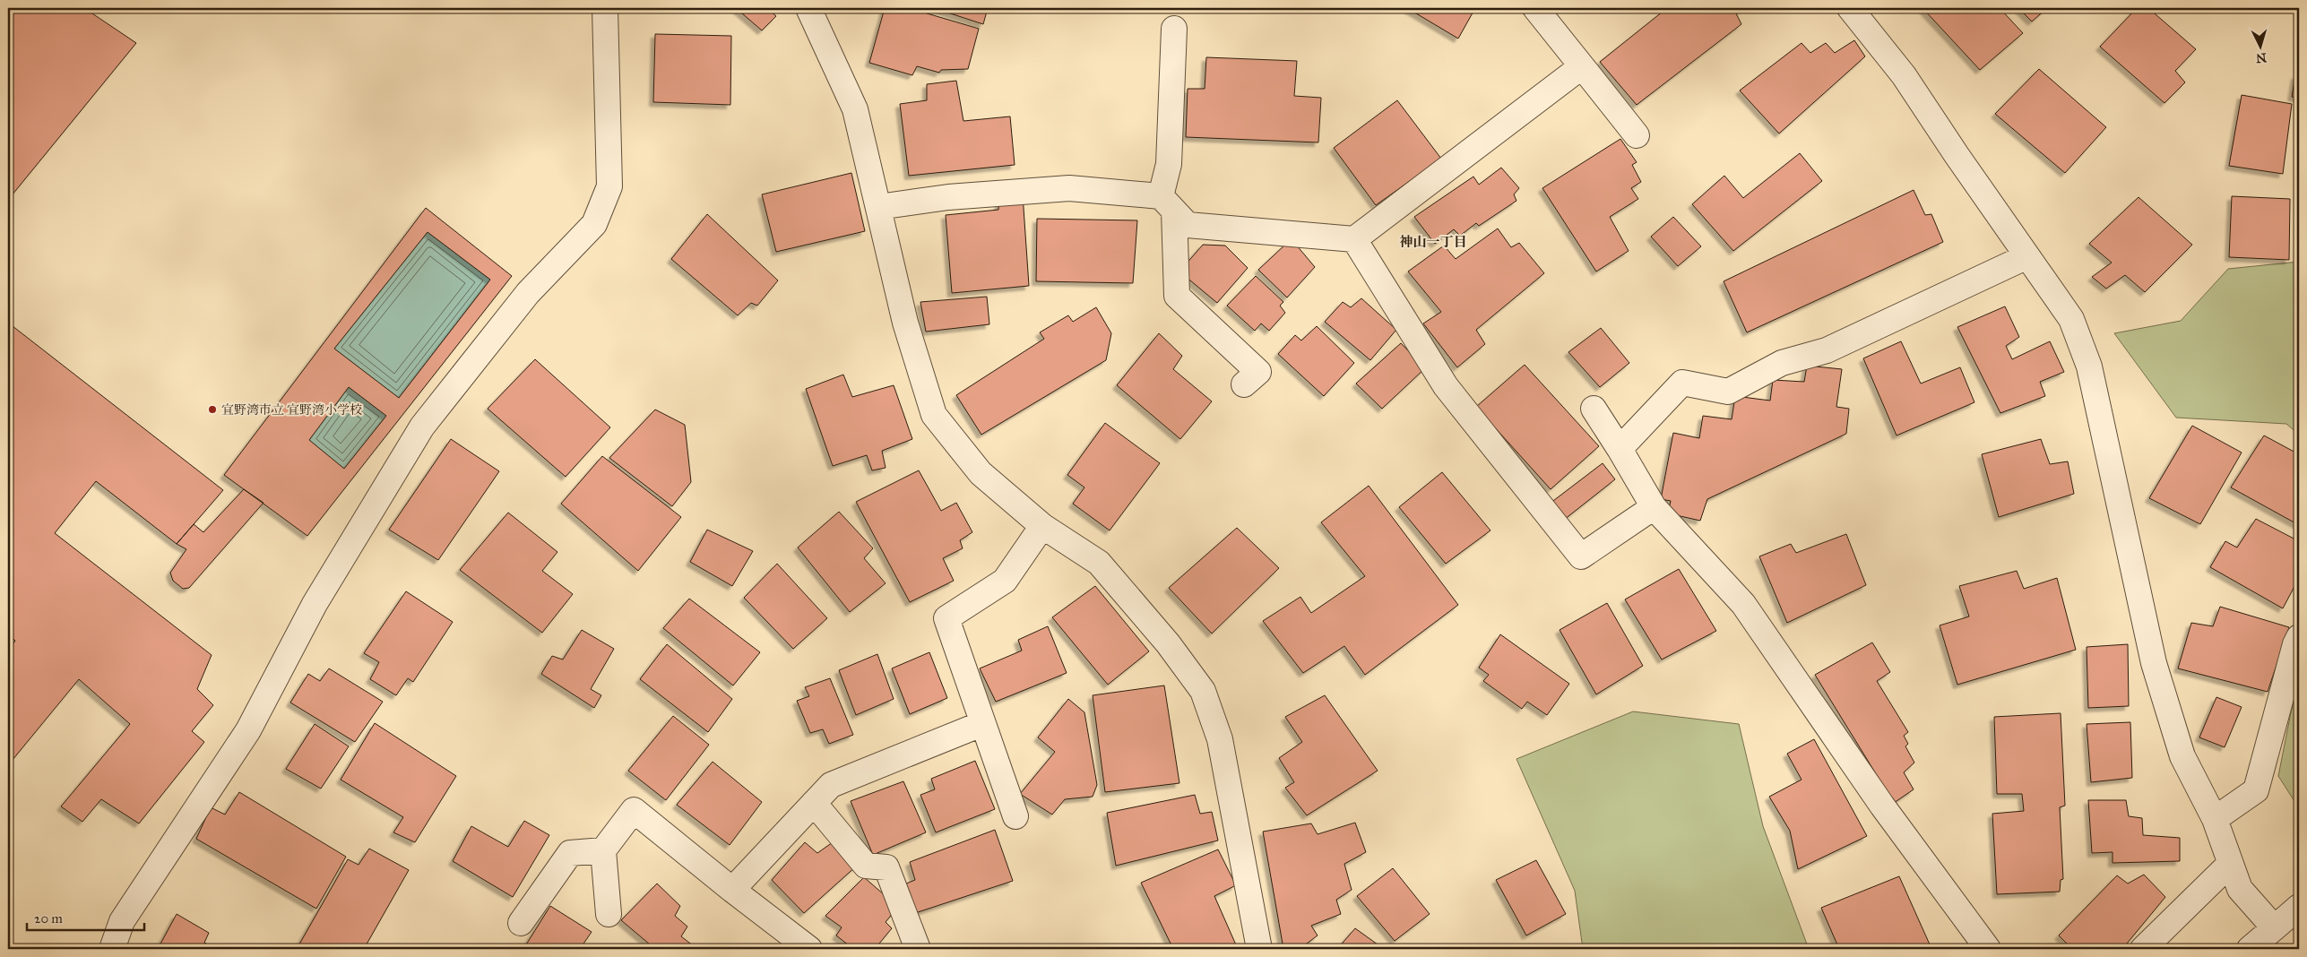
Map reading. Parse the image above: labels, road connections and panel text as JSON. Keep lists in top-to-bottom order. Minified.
{"districts":["神山一丁目"],"places":["宜野湾市立 宜野湾小学校"],"scale_bar":"20 m","north":"bottom"}
